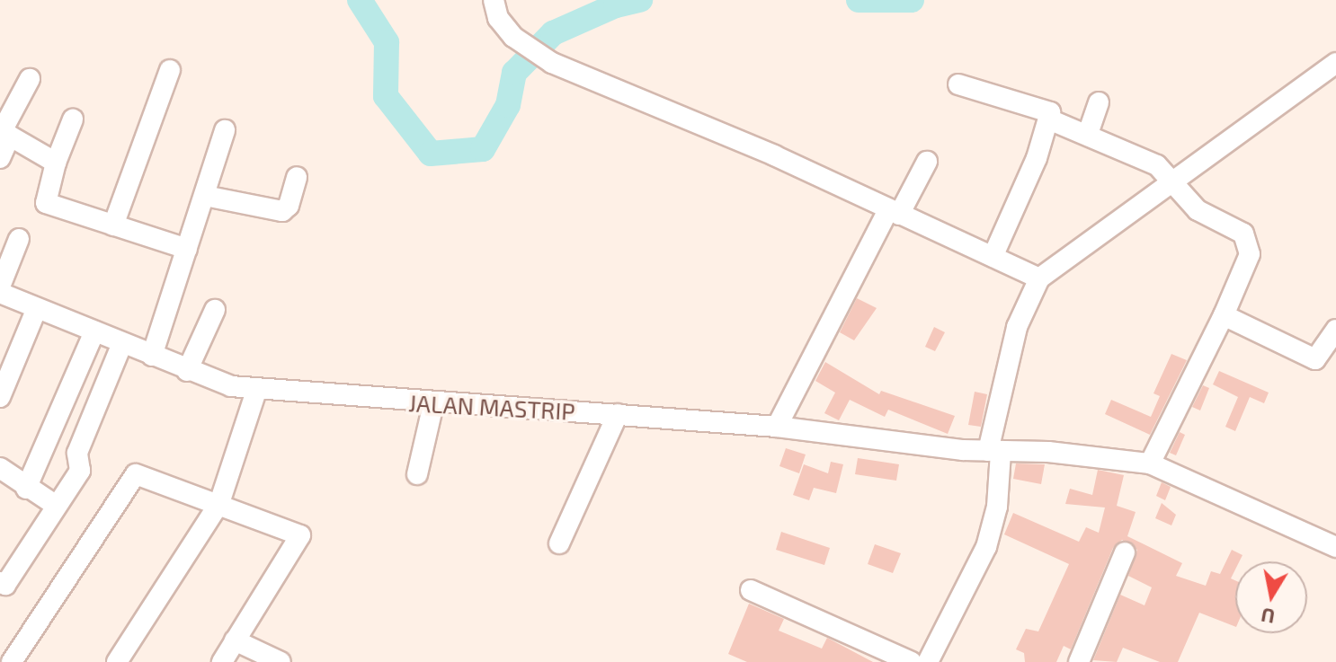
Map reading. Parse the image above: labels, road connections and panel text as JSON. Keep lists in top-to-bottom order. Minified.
{"streets":{"street":["JALAN MASTRIP"]},"north":"bottom"}
